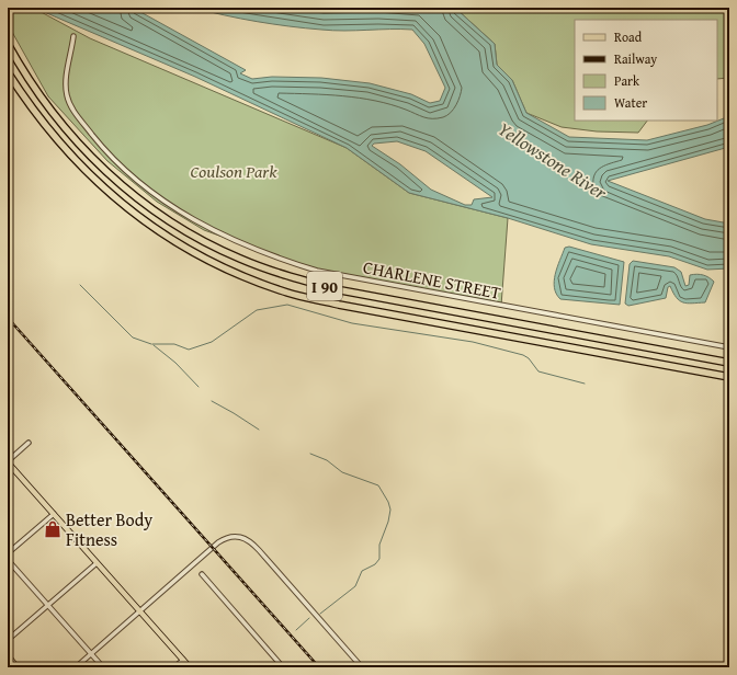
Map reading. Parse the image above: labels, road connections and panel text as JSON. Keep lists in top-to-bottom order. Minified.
{"streets":{"highway":["I 90"],"street":["CHARLENE STREET"]},"water":["Yellowstone River"],"parks":["Coulson Park"],"places":{"shop":["Better Body Fitness"]},"legend":["Road","Railway","Park","Water"]}
